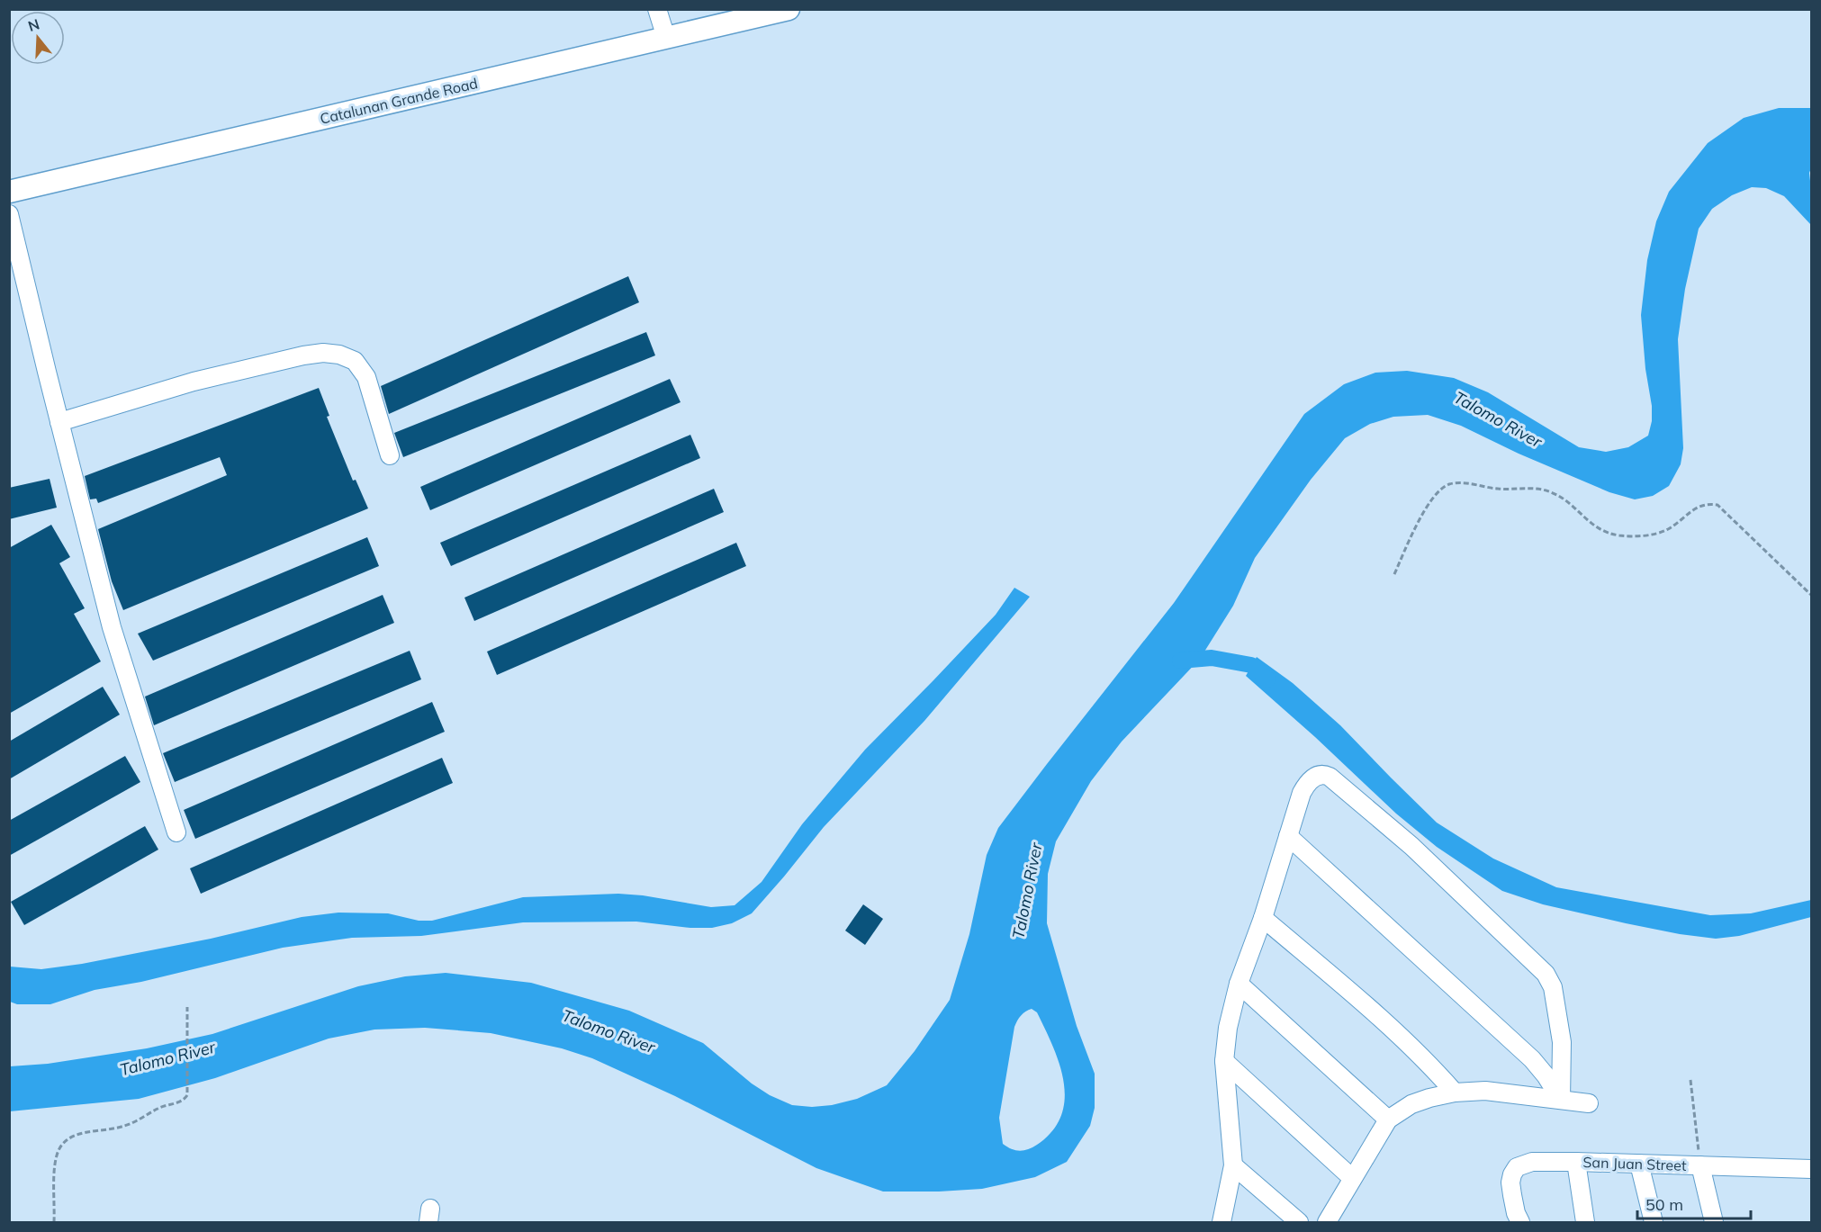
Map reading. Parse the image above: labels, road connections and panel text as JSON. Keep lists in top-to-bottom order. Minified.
{"streets":{"main road":["Catalunan Grande Road"],"street":["San Juan Street"]},"water":["Talomo River"],"scale_bar":"50 m","north":"top"}
